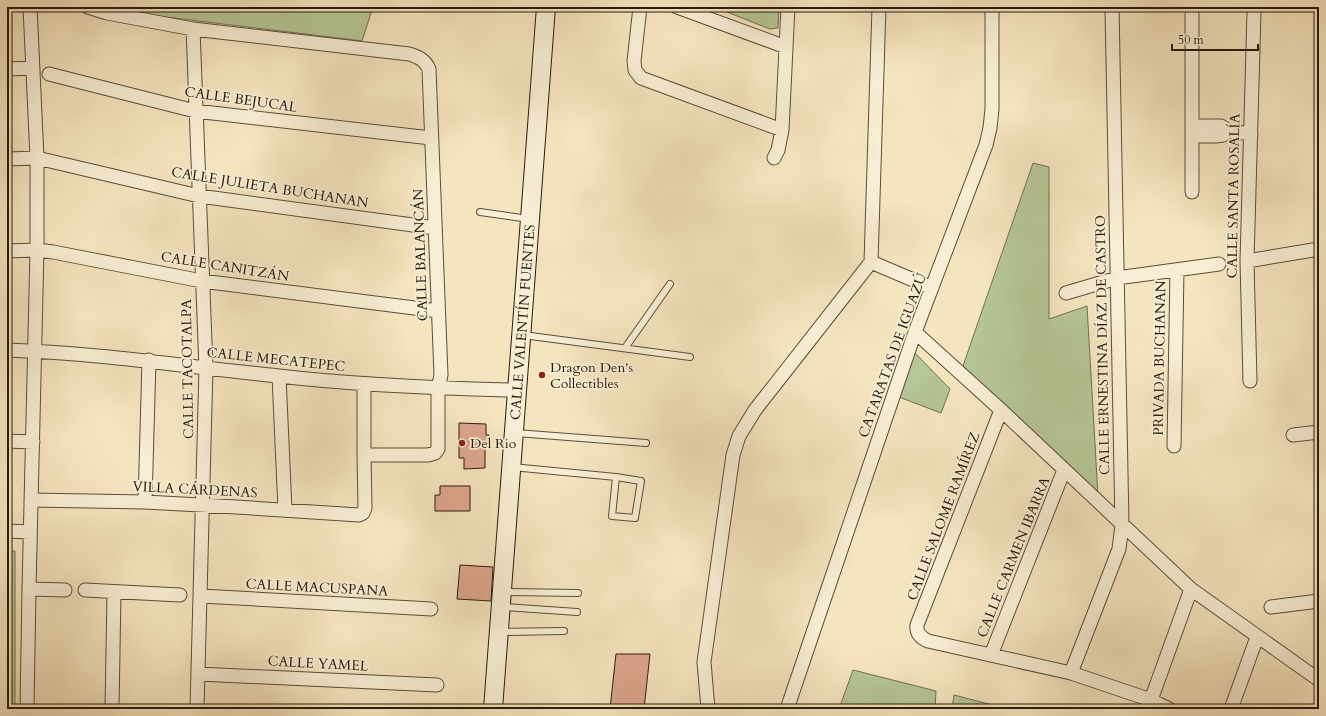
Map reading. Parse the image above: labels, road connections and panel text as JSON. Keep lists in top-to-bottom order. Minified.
{"streets":{"street":["CALLE BEJUCAL","CALLE JULIETA BUCHANAN","CALLE SANTA ROSALÍA","CALLE BALANCÁN","CALLE CANITZÁN","CALLE VALENTÍN FUENTES","CALLE ERNESTINA DÍAZ DE CASTRO","CATARATAS DE IGUAZÚ","PRIVADA BUCHANAN","CALLE MECATEPEC","CALLE TACOTALPA","VILLA CÁRDENAS","CALLE SALOME RAMÍREZ","CALLE CARMEN IBARRA","CALLE MACUSPANA","CALLE YAMEL"]},"crossings":[["CALLE BEJUCAL","CALLE BALANCÁN"],["CALLE BEJUCAL","CALLE TACOTALPA"],["CALLE JULIETA BUCHANAN","CALLE BALANCÁN"],["CALLE JULIETA BUCHANAN","CALLE TACOTALPA"],["CALLE BALANCÁN","CALLE CANITZÁN"],["CALLE BALANCÁN","CALLE MECATEPEC"],["CALLE BALANCÁN","CALLE TACOTALPA"],["CALLE BALANCÁN","VILLA CÁRDENAS"],["CALLE CANITZÁN","CALLE TACOTALPA"],["CALLE VALENTÍN FUENTES","CALLE MECATEPEC"],["CALLE MECATEPEC","CALLE TACOTALPA"],["CALLE TACOTALPA","VILLA CÁRDENAS"],["CALLE TACOTALPA","CALLE MACUSPANA"],["CALLE TACOTALPA","CALLE YAMEL"],["CALLE SALOME RAMÍREZ","CALLE CARMEN IBARRA"]],"places":["Dragon Den's Collectibles","Del Rio"],"scale_bar":"50 m"}
